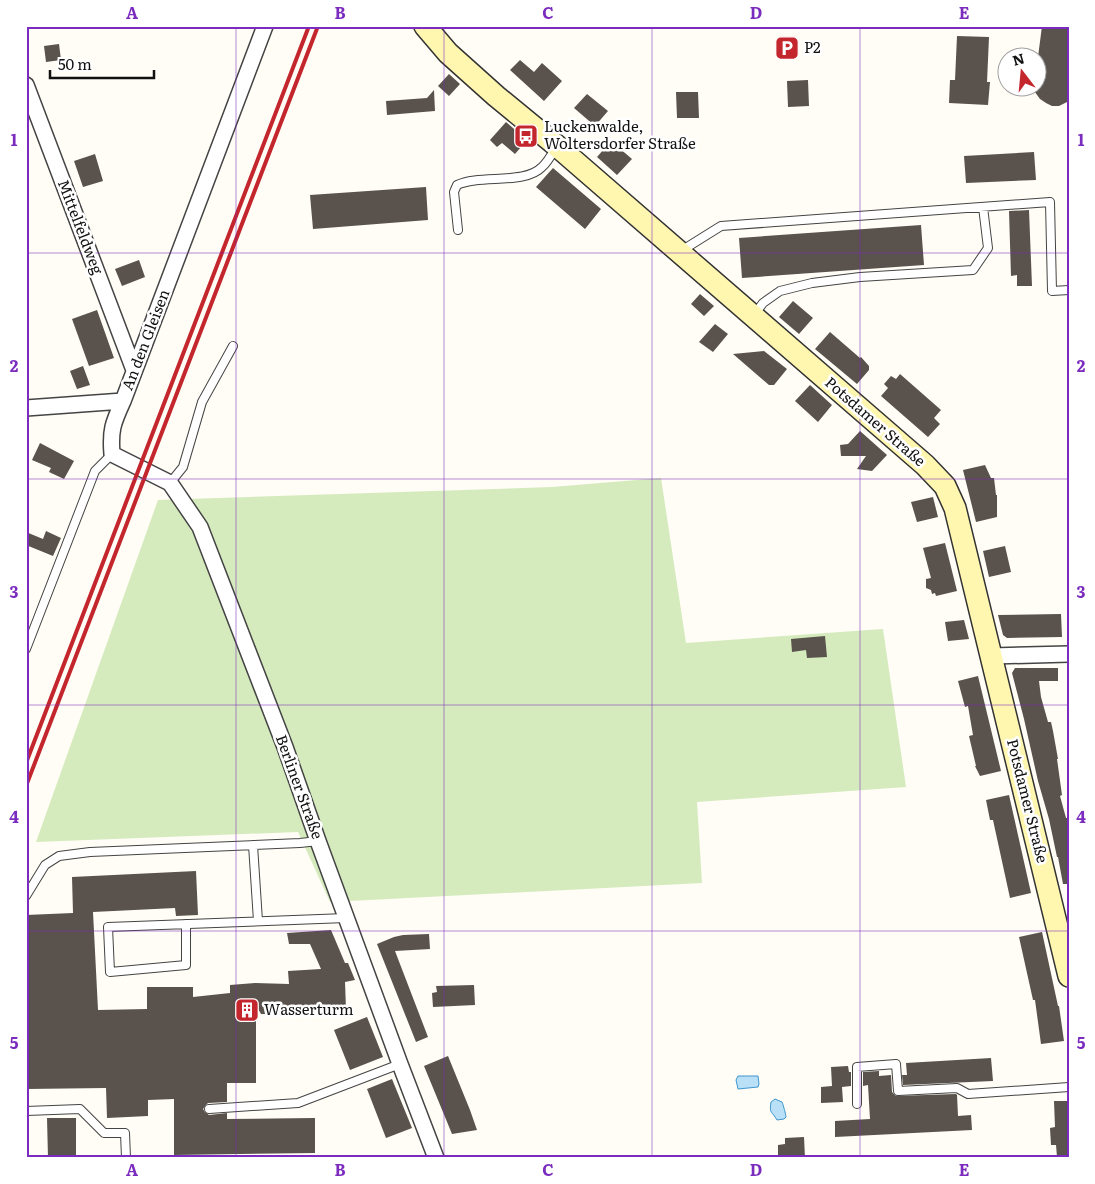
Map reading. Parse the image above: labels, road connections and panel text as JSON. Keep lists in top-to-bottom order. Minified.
{"streets":{"street":["Mittelfeldweg","An den Gleisen","Potsdamer Straße","Berliner Straße"]},"crossings":[["Mittelfeldweg","An den Gleisen"],["An den Gleisen","Berliner Straße"]],"places":{"parking":["P2"],"bus stop":["Luckenwalde, Woltersdorfer Straße"],"building":["Wasserturm"]},"scale_bar":"50 m","north":"top","grid":{"columns":["A","B","C","D","E"],"rows":["1","2","3","4","5"]}}
